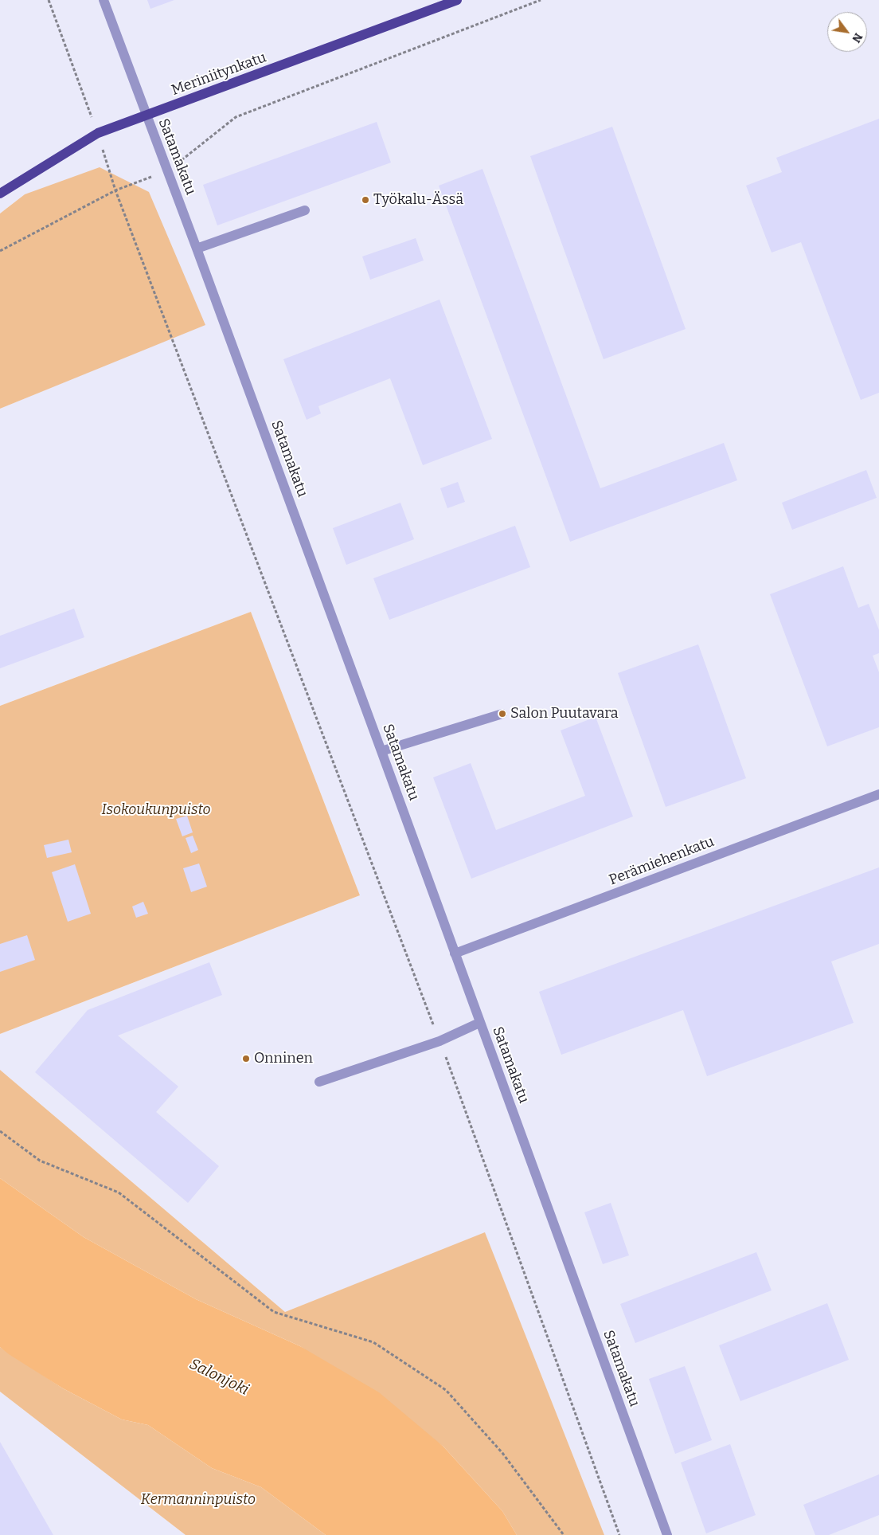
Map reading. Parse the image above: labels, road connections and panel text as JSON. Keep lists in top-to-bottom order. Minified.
{"streets":{"main road":["Meriniitynkatu"],"street":["Satamakatu","Perämiehenkatu"]},"crossings":[["Meriniitynkatu","Satamakatu"],["Satamakatu","Perämiehenkatu"]],"water":["Salonjoki"],"parks":["Isokoukunpuisto","Kermanninpuisto"],"places":["Työkalu-Ässä","Salon Puutavara","Onninen"],"north":"bottom right"}
